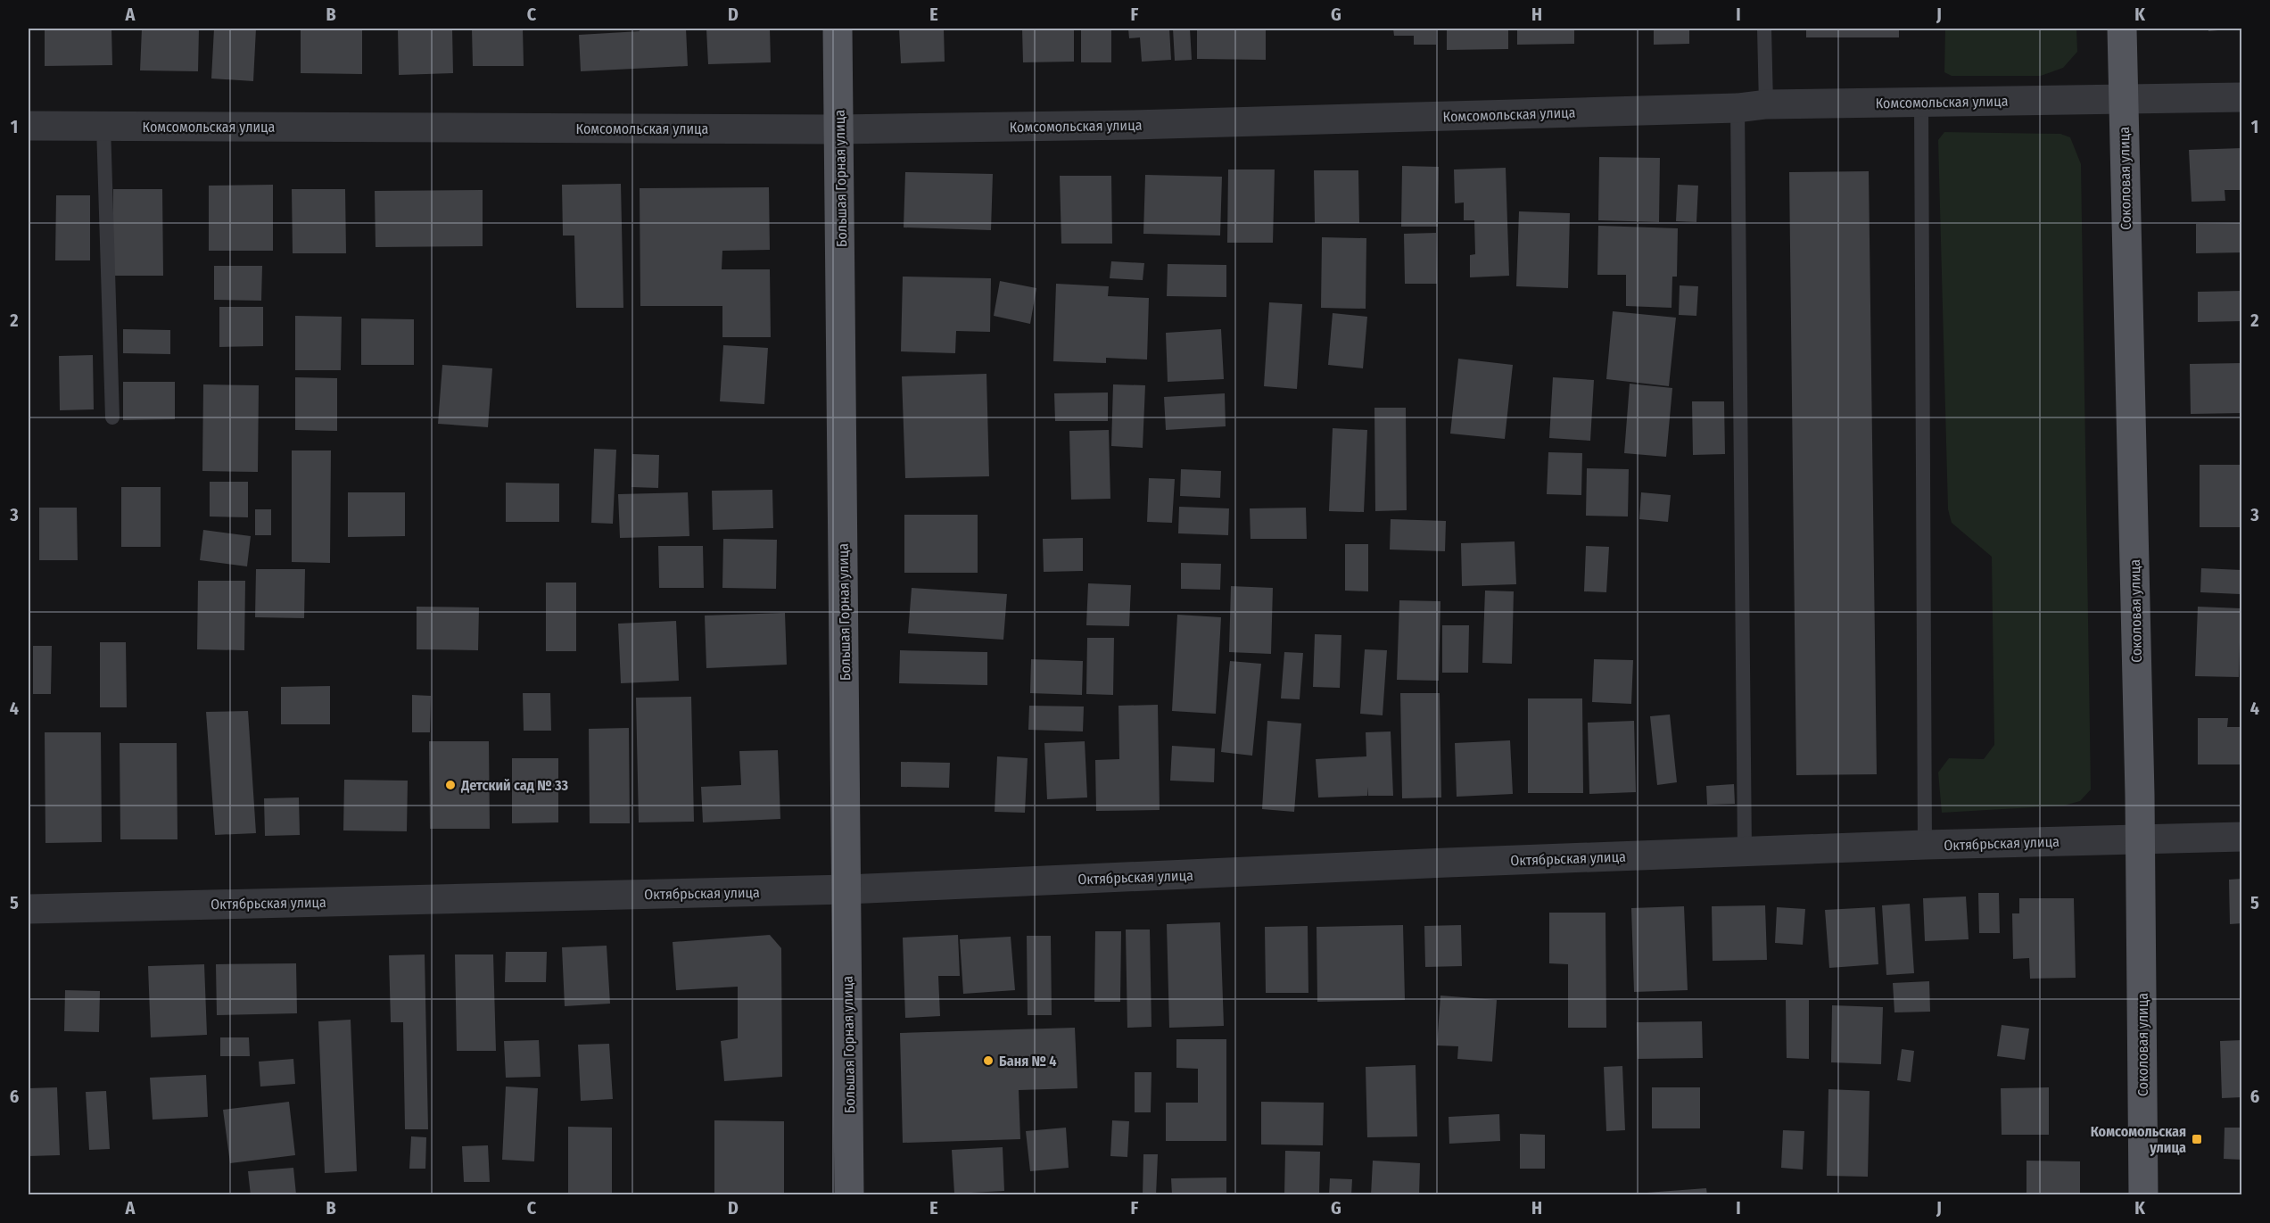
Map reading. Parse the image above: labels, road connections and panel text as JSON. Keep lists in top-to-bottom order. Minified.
{"streets":{"main road":["Большая Горная улица","Соколовая улица"],"street":["Комсомольская улица","Октябрьская улица"]},"crossings":[["Комсомольская улица","Большая Горная улица"],["Комсомольская улица","Соколовая улица"],["Большая Горная улица","Октябрьская улица"],["Соколовая улица","Октябрьская улица"]],"places":{"other":["Детский сад № 33","Баня № 4"],"transit":["Комсомольская улица"]},"grid":{"columns":["A","B","C","D","E","F","G","H","I","J","K"],"rows":["1","2","3","4","5","6"]}}
